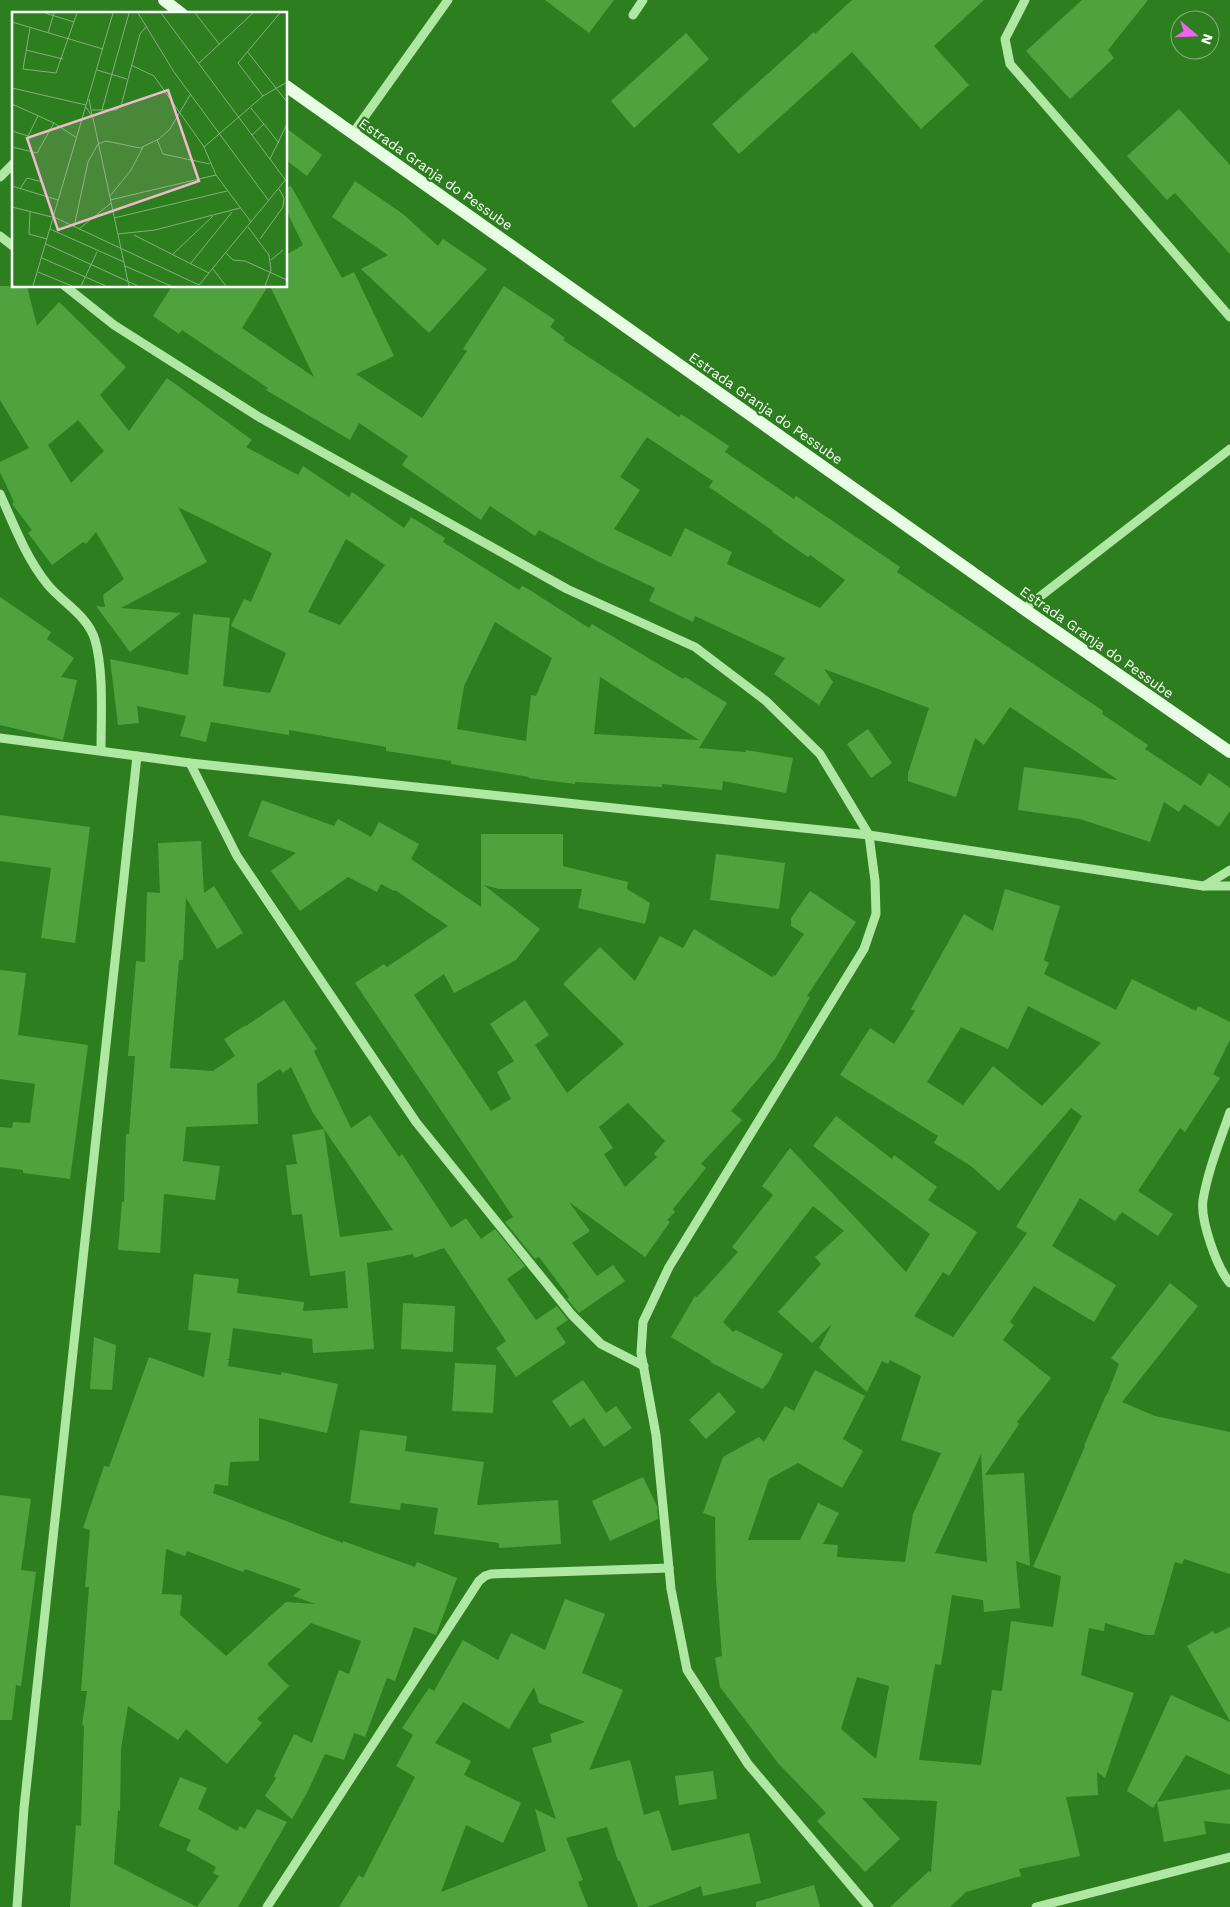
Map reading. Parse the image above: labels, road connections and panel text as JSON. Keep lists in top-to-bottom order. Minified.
{"streets":{"main road":["Estrada Granja do Pessube"]},"north":"right"}
